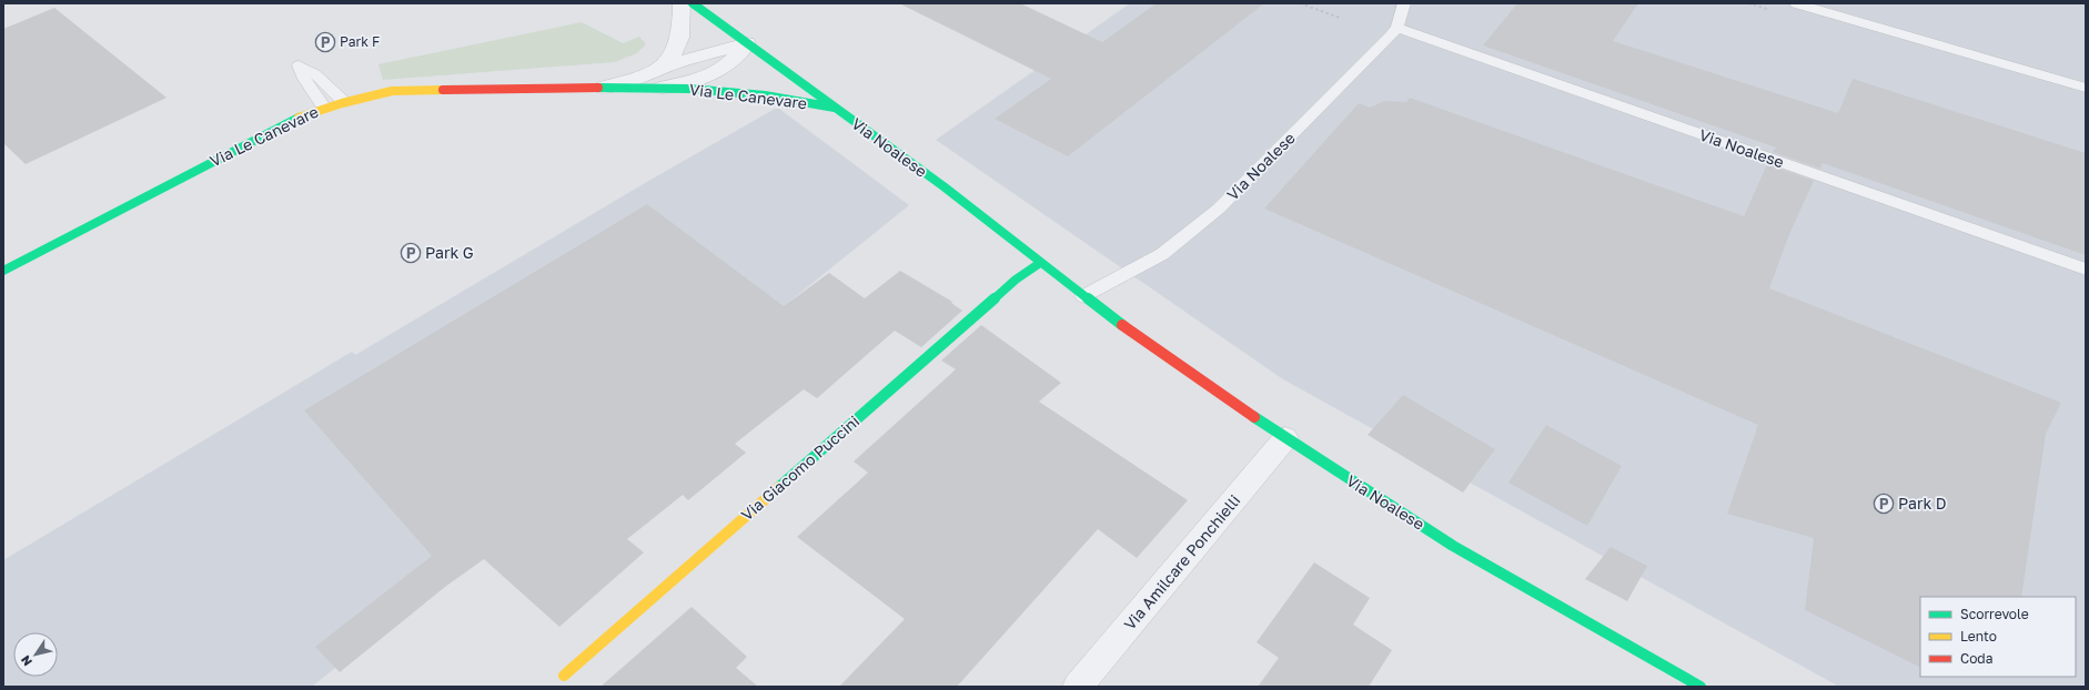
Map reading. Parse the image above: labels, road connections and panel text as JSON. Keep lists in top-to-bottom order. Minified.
{"streets":{"street":["Via Le Canevare","Via Noalese","Via Giacomo Puccini","Via Amilcare Ponchielli"]},"crossings":[["Via Le Canevare","Via Noalese"],["Via Noalese","Via Giacomo Puccini"],["Via Noalese","Via Amilcare Ponchielli"]],"places":{"parking":["Park F","Park G","Park D"]},"legend":["Scorrevole","Lento","Coda"],"north":"bottom left"}
